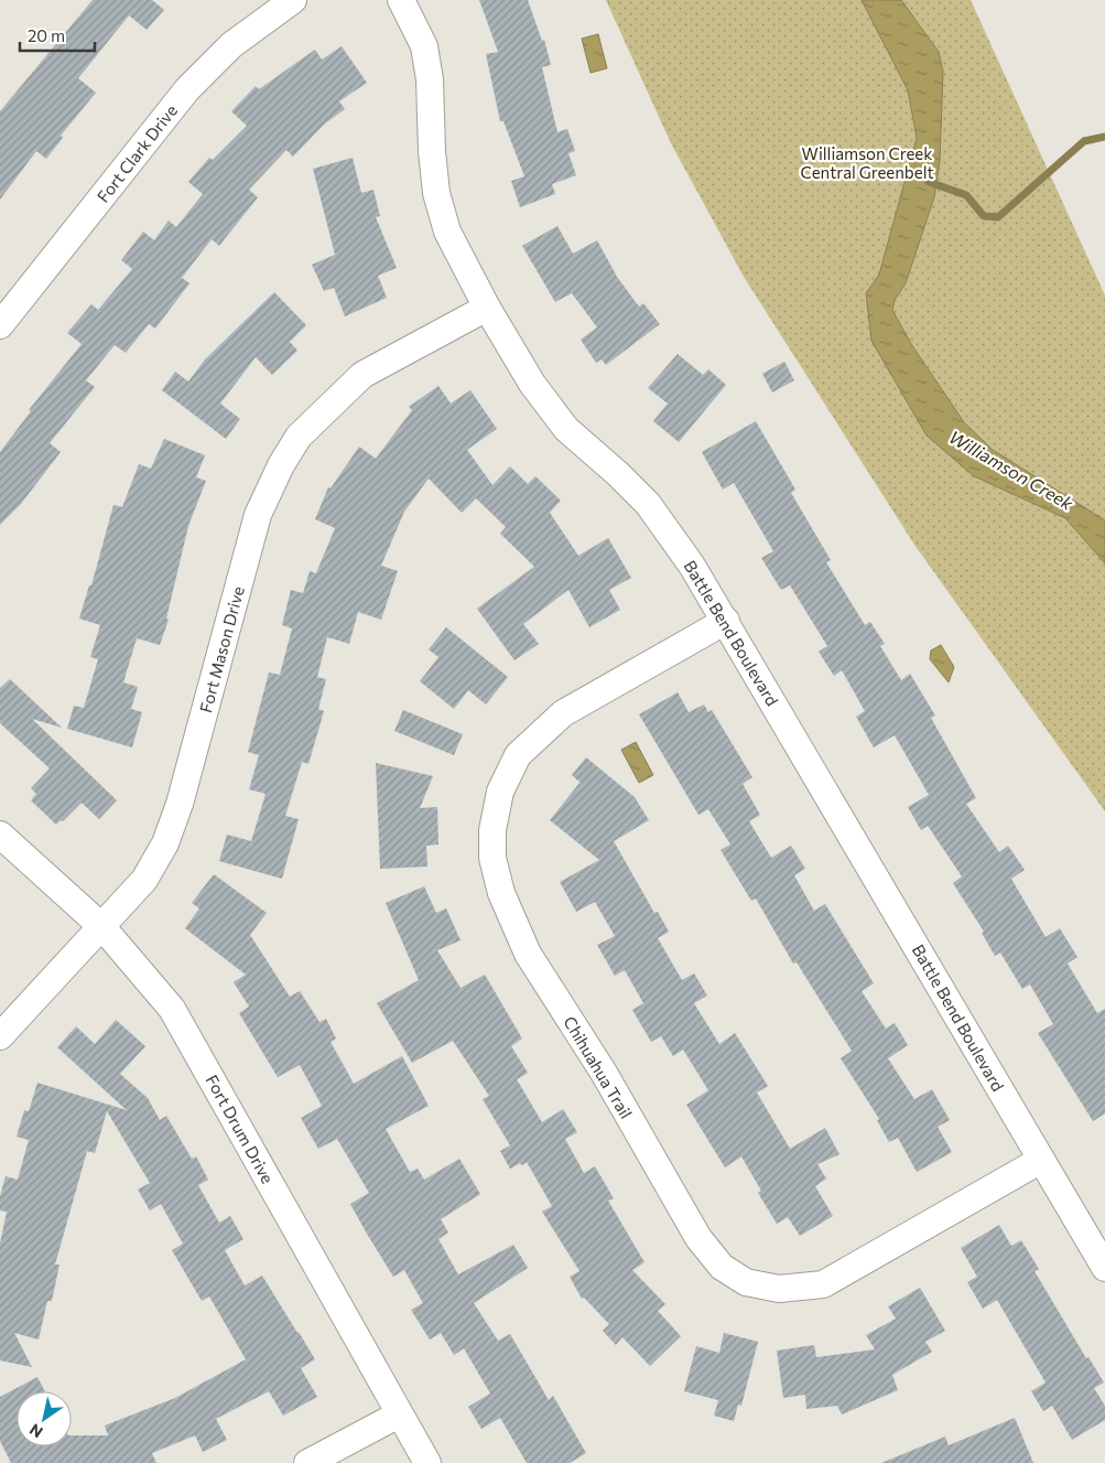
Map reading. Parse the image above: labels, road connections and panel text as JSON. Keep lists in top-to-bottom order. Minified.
{"streets":{"street":["Fort Clark Drive","Battle Bend Boulevard","Fort Mason Drive","Chihuahua Trail","Fort Drum Drive"]},"crossings":[["Battle Bend Boulevard","Fort Mason Drive"],["Battle Bend Boulevard","Chihuahua Trail"],["Fort Mason Drive","Fort Drum Drive"]],"water":["Williamson Creek"],"parks":["Williamson Creek Central Greenbelt"],"scale_bar":"20 m","north":"bottom left"}
